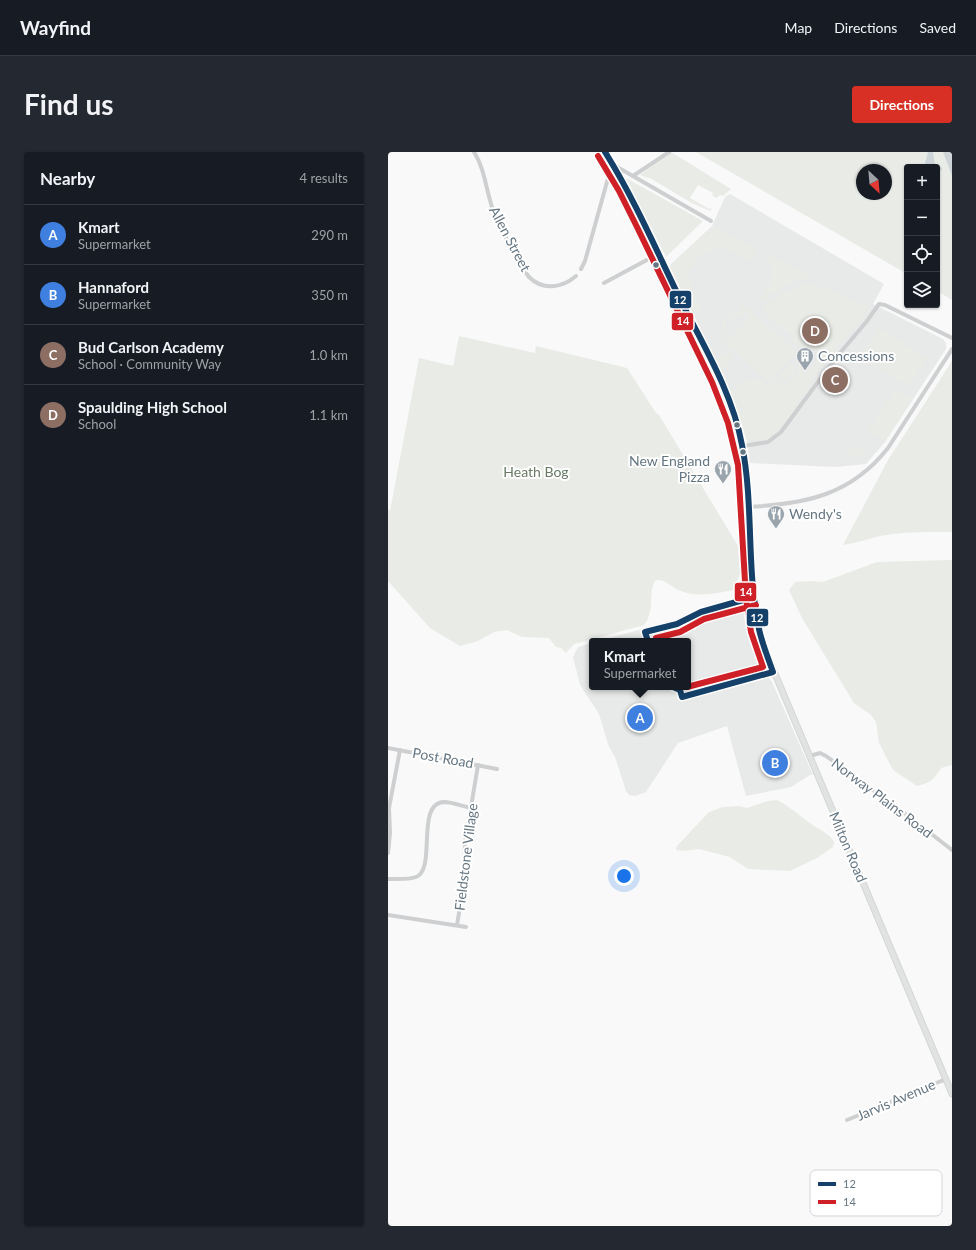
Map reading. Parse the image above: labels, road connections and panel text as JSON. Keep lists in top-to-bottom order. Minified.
{"streets":{"main road":["Milton Road"],"street":["Allen Street","Post Road","Norway Plains Road","Fieldstone Village","Jarvis Avenue"]},"crossings":[["Post Road","Fieldstone Village"],["Norway Plains Road","Milton Road"],["Milton Road","Jarvis Avenue"]],"parks":["Heath Bog"],"places":{"building":["Concessions"],"restaurant":["New England Pizza","Wendy's"]},"lines":["transit line 12","transit line 14"],"legend":["12","14"],"north":"bottom right","page":{"header":"Wayfind","nav":["Map","Directions","Saved"],"buttons":"Directions","title":"Find us","heading":["Nearby","4 results"],"map_buttons":["+","−"],"list":[{"mark":"A","name":"Kmart","note":"Supermarket","value":"290 m"},{"mark":"B","name":"Hannaford","note":"Supermarket","value":"350 m"},{"mark":"C","name":"Bud Carlson Academy","note":"School · Community Way","value":"1.0 km"},{"mark":"D","name":"Spaulding High School","note":"School","value":"1.1 km"}],"pins":["D","C","A","B"],"popup":["Kmart","Supermarket"]}}
